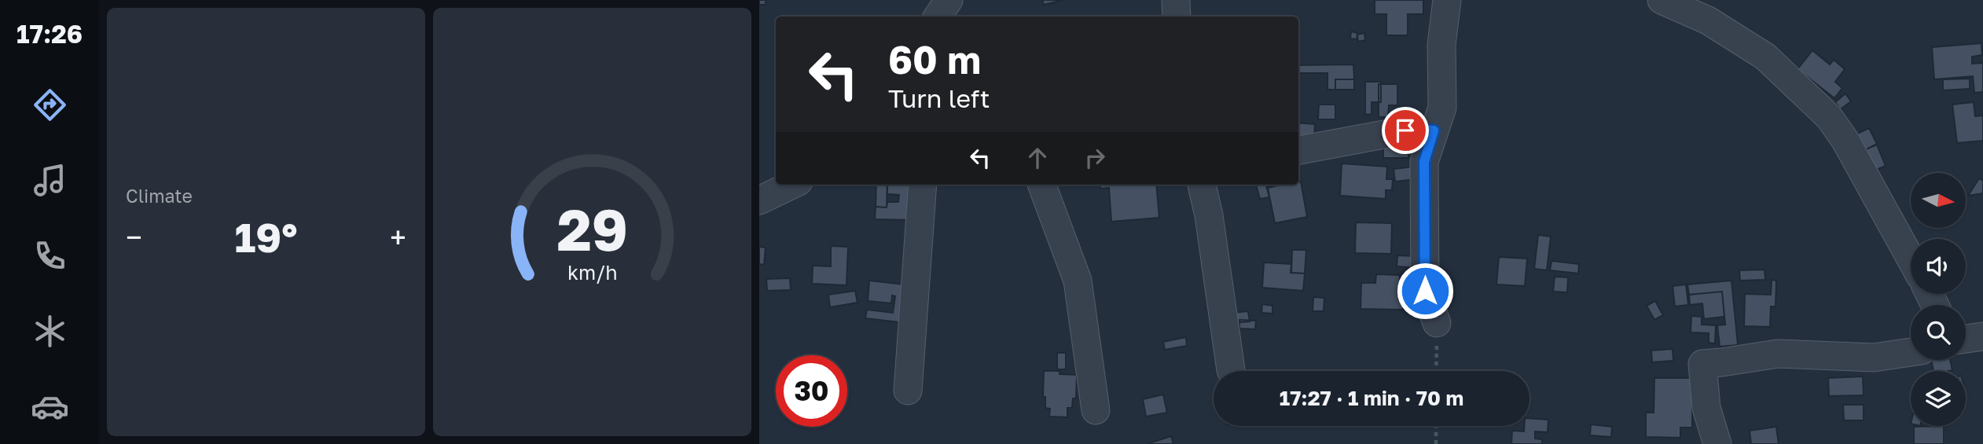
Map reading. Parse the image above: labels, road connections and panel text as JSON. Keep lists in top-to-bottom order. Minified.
{"north":"right","page":{"tabs":"17:26","tile":"Climate","turn":["60 m","Turn left"],"heat":["−","19°","+"],"limit":"30","trip":"17:27 · 1 min · 70 m","gauge":["29","km/h"]}}
